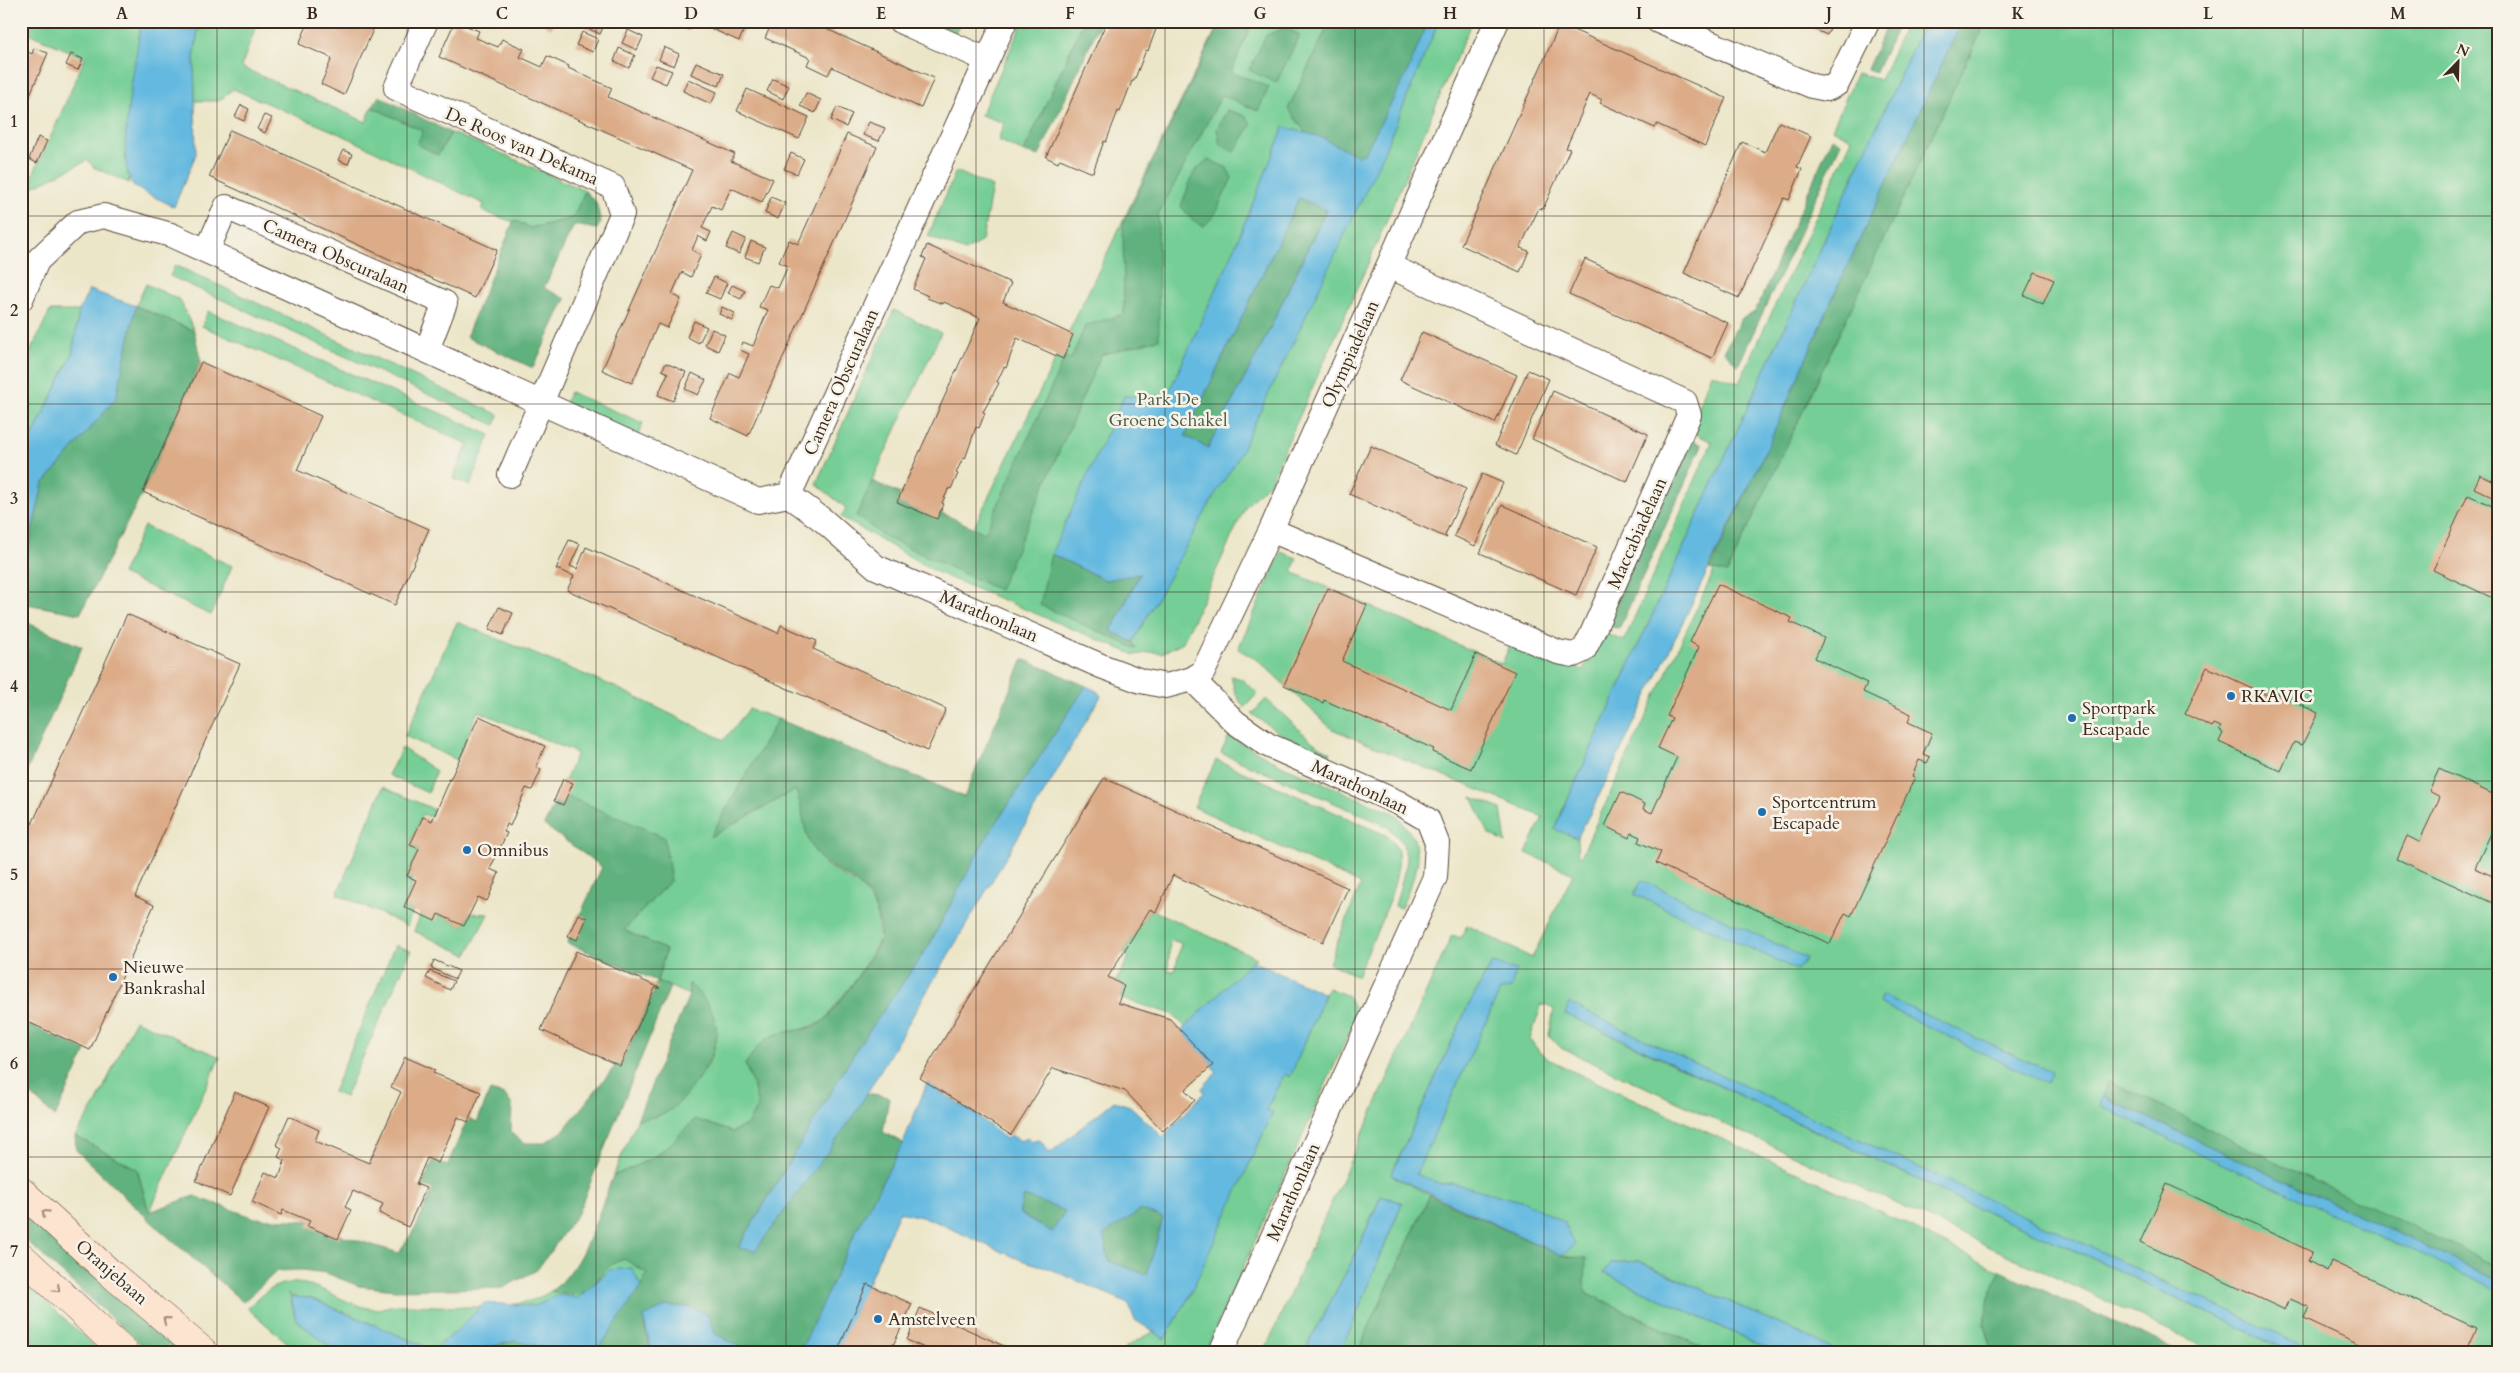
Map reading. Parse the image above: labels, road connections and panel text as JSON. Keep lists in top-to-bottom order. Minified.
{"streets":{"main road":["Oranjebaan"],"street":["De Roos van Dekama","Camera Obscuralaan","Olympiadelaan","Maccabiadelaan","Marathonlaan"]},"crossings":[["Camera Obscuralaan","Marathonlaan"],["Olympiadelaan","Maccabiadelaan"],["Olympiadelaan","Marathonlaan"]],"parks":["Park De Groene Schakel"],"places":["RKAVIC","Sportpark Escapade","Sportcentrum Escapade","Omnibus","Nieuwe Bankrashal","Amstelveen"],"north":"top right","grid":{"columns":["A","B","C","D","E","F","G","H","I","J","K","L","M"],"rows":["1","2","3","4","5","6","7"]}}
